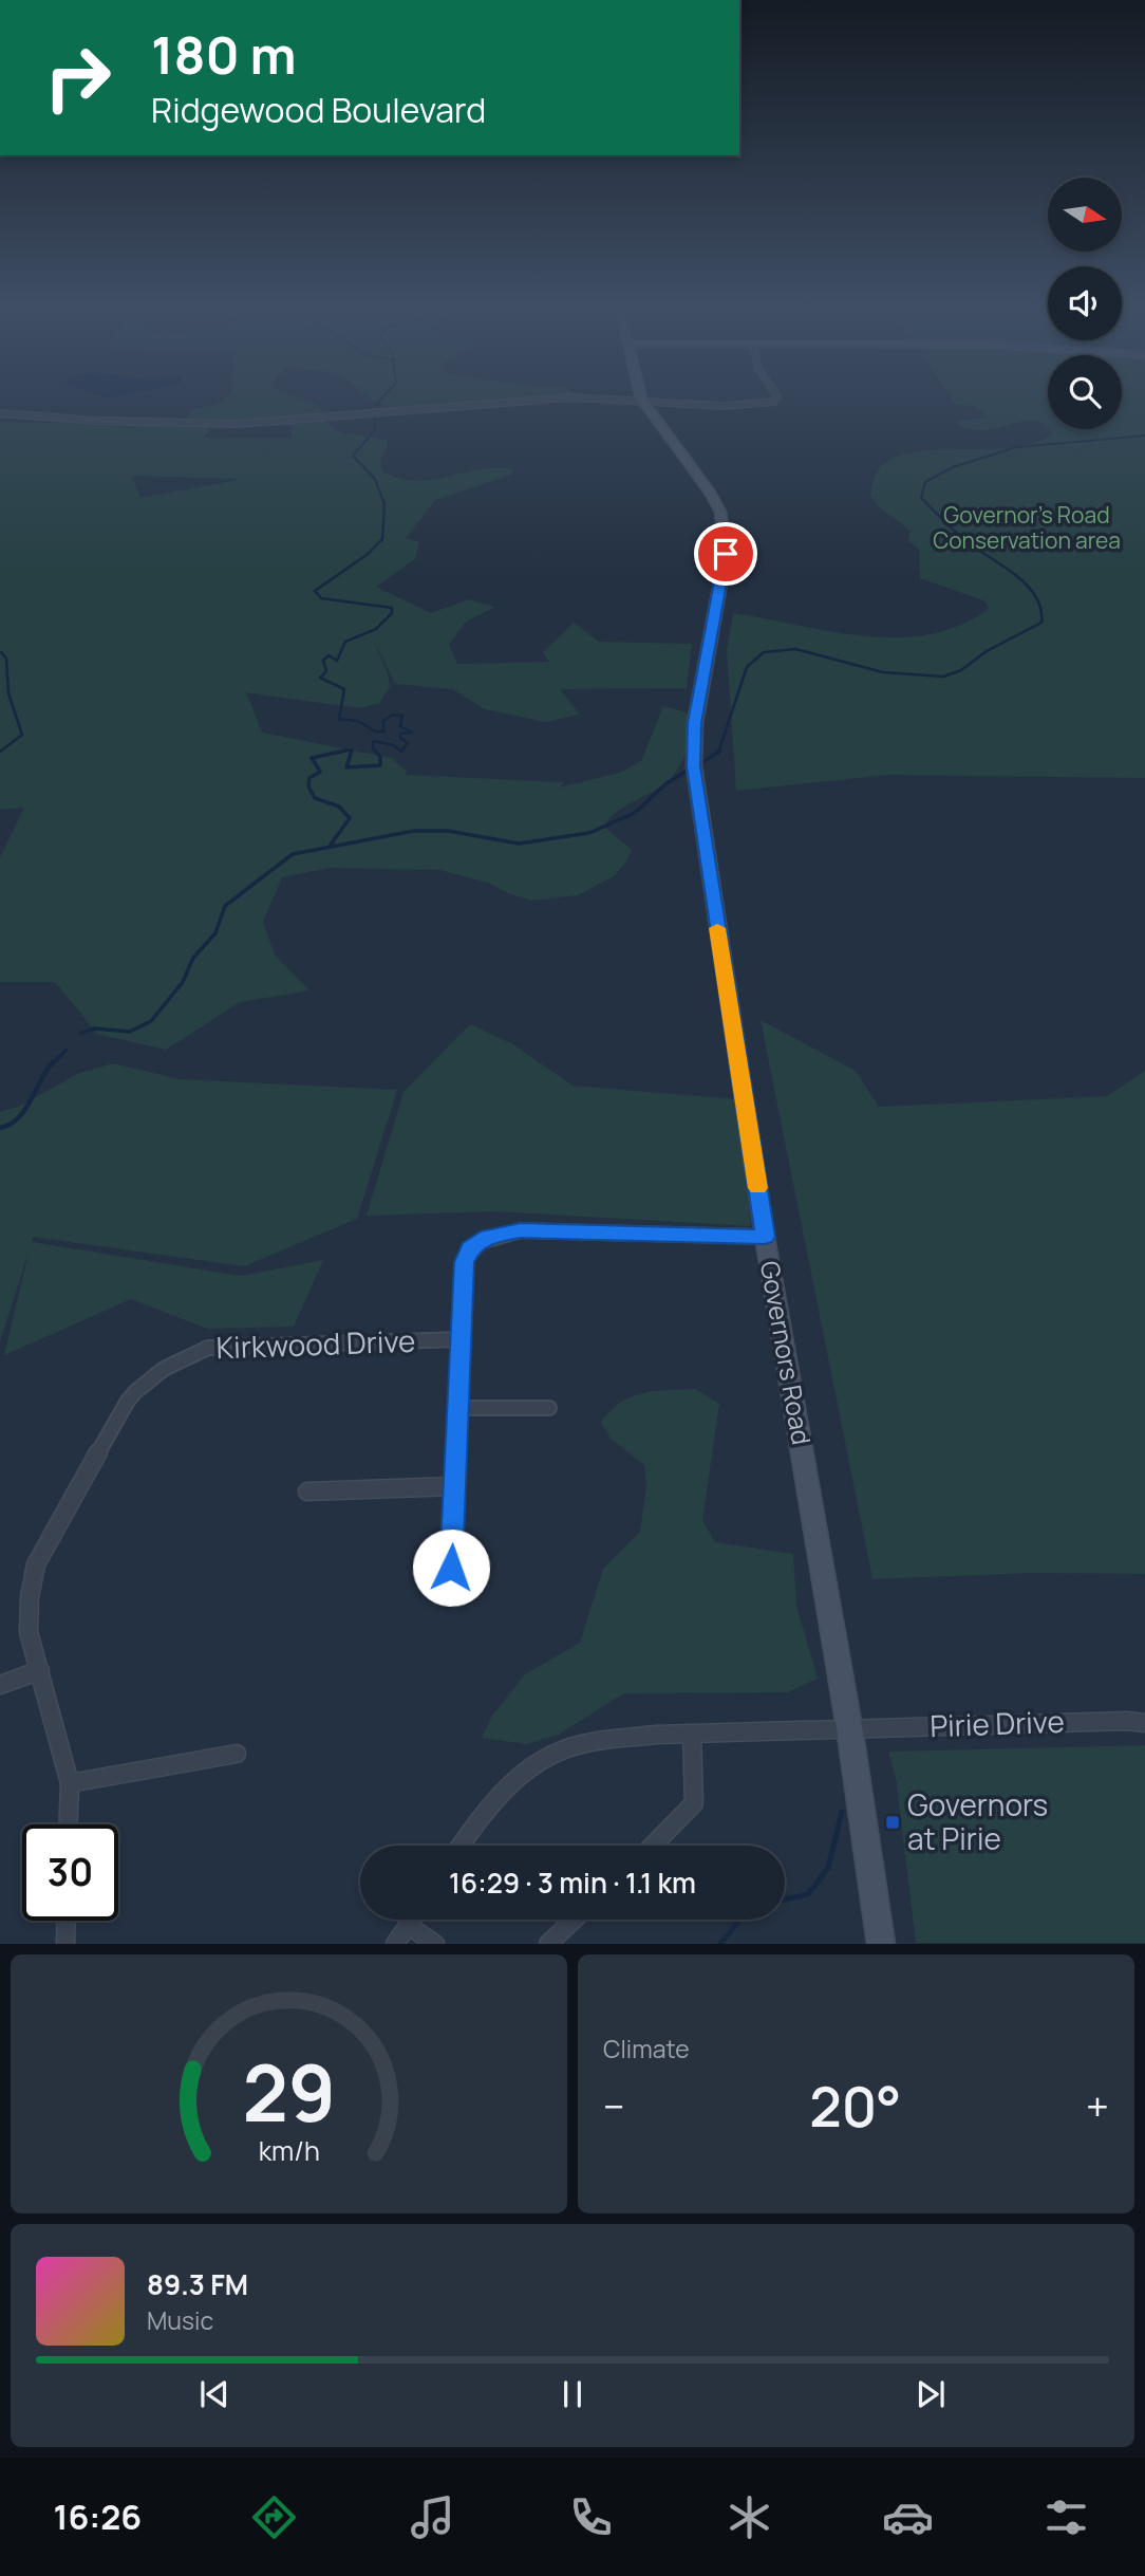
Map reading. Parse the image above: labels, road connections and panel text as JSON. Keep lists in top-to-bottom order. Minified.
{"streets":{"main road":["Governors Road"],"street":["Kirkwood Drive","Pirie Drive"]},"crossings":[["Governors Road","Pirie Drive"]],"parks":["Governor's Road Conservation area"],"places":{"transit":["Governors at Pirie"]},"north":"right","page":{"turn":["180 m","Ridgewood Boulevard"],"limit":"30","trip":"16:29 · 3 min · 1.1 km","tile":"Climate","heat":["−","20°","+"],"song":["89.3 FM","Music"],"tabs":"16:26","gauge":["29","km/h"]}}
